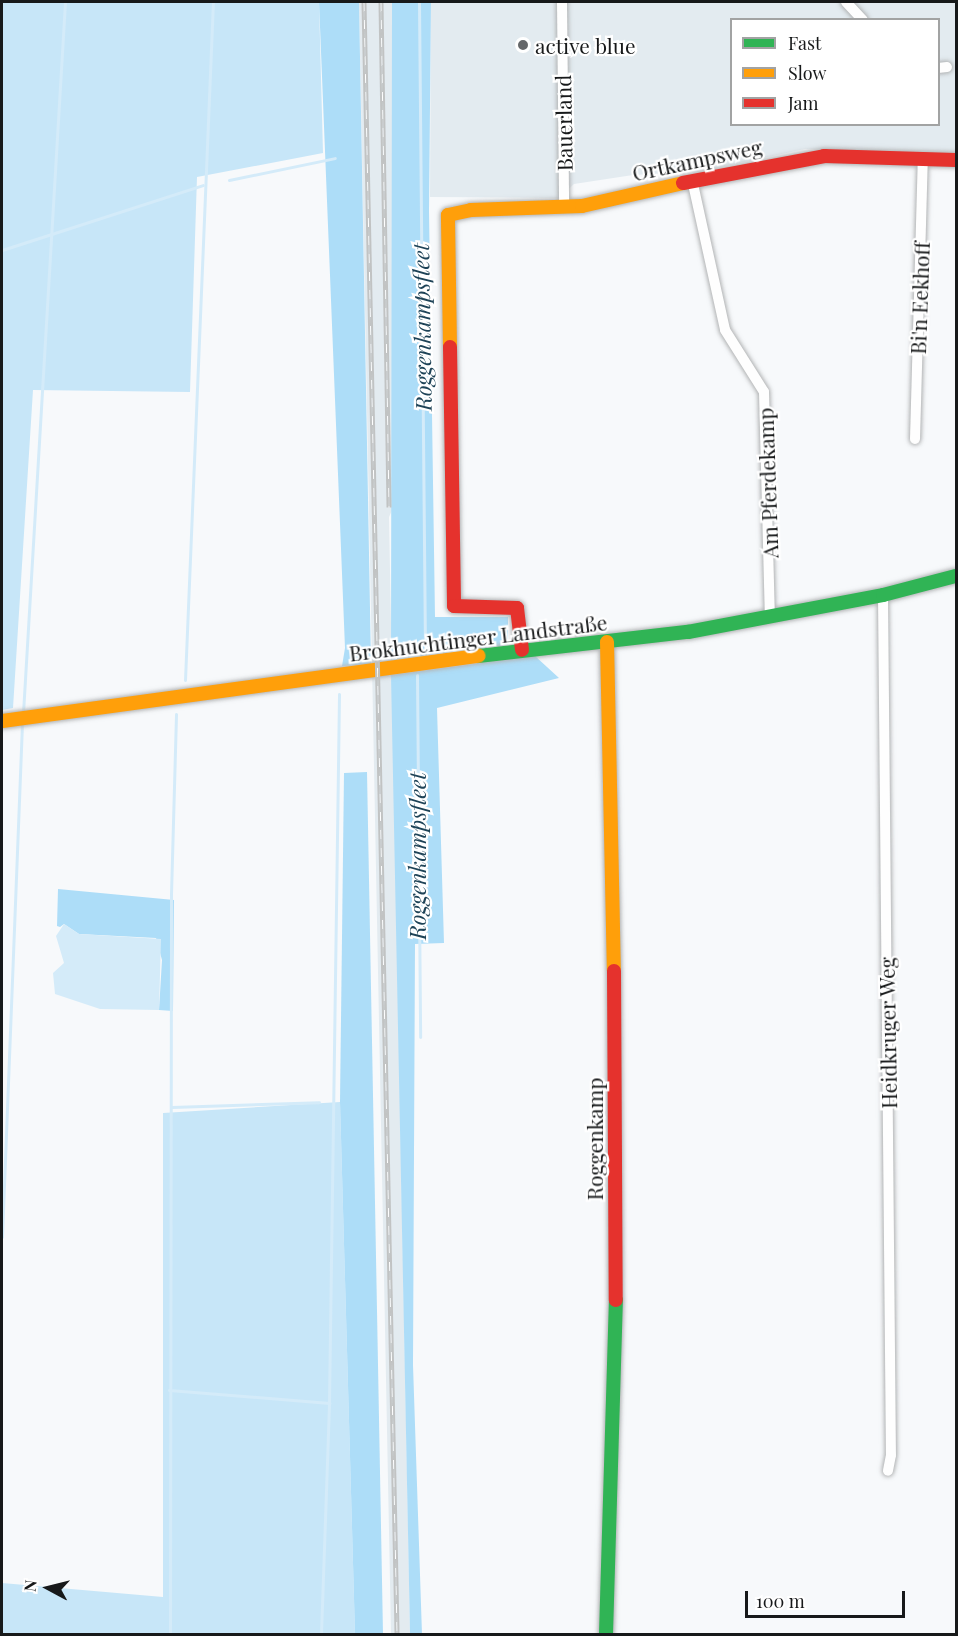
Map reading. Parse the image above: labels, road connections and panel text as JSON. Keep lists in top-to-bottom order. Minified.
{"streets":{"street":["Bauerland","Ortkampsweg","Bi'n Eekhoff","Am Pferdekamp","Brokhuchtinger Landstraße","Heidkruger Weg","Roggenkamp"]},"crossings":[["Bauerland","Ortkampsweg"],["Ortkampsweg","Bi'n Eekhoff"],["Ortkampsweg","Am Pferdekamp"],["Ortkampsweg","Brokhuchtinger Landstraße"],["Am Pferdekamp","Brokhuchtinger Landstraße"],["Brokhuchtinger Landstraße","Heidkruger Weg"],["Brokhuchtinger Landstraße","Roggenkamp"]],"water":["Roggenkampsfleet"],"places":["active blue"],"legend":["Fast","Slow","Jam"],"scale_bar":"100 m","north":"left"}
